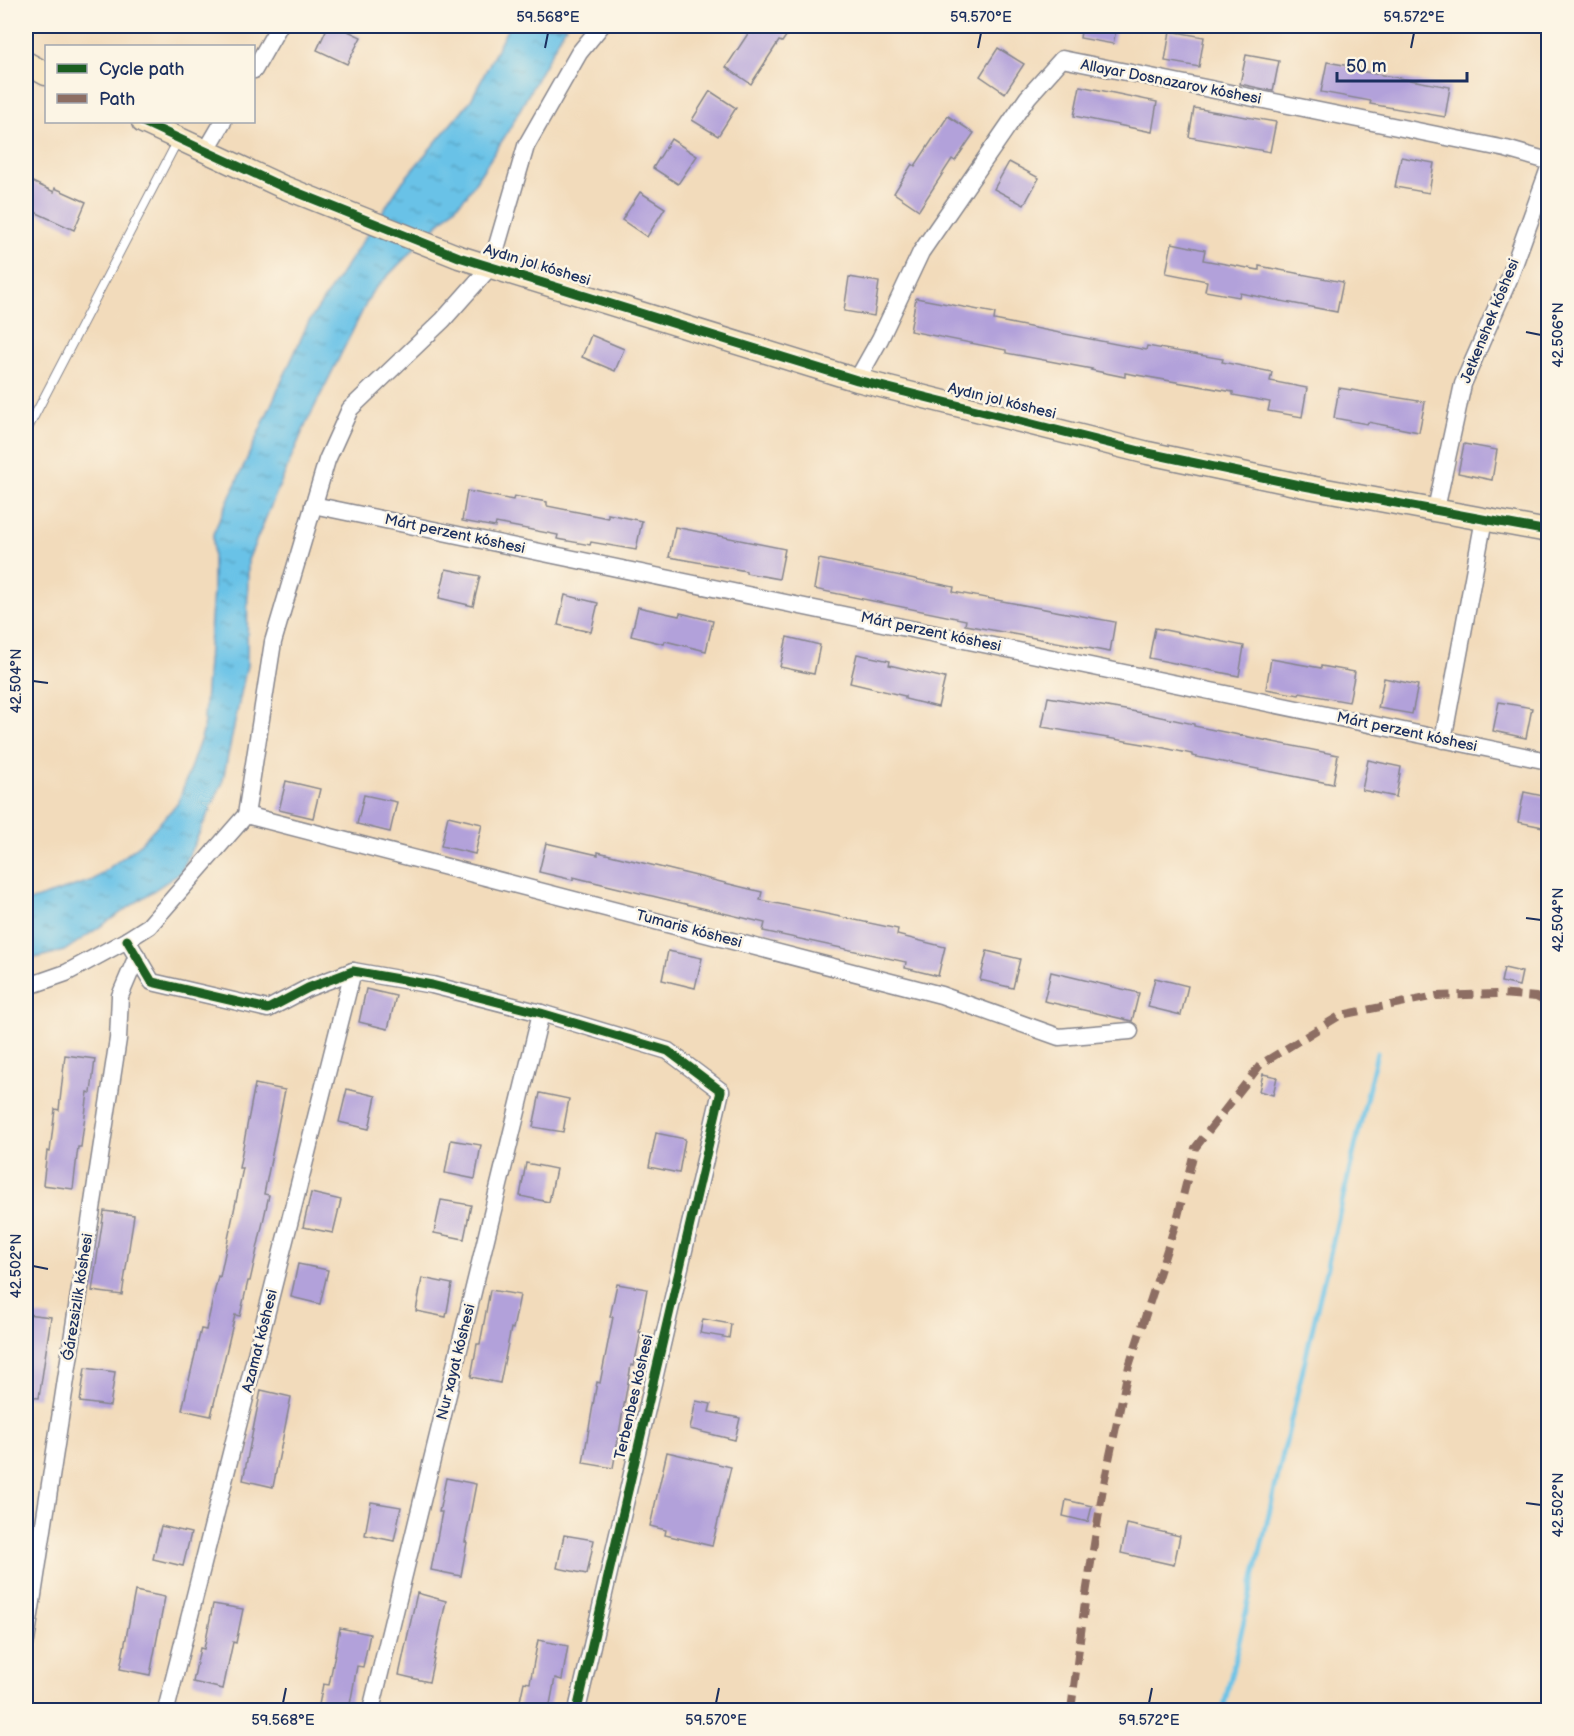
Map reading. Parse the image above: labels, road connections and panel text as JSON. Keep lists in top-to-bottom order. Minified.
{"streets":{"street":["Allayar Dosnazarov kóshesi","Aydın jol kóshesi","Jetkenshek kóshesi","Márt perzent kóshesi","Tumaris kóshesi","Ǵárezsizlik kóshesi","Azamat kóshesi","Nur xayat kóshesi","Terbenbes kóshesi"]},"crossings":[["Allayar Dosnazarov kóshesi","Aydın jol kóshesi"],["Aydın jol kóshesi","Jetkenshek kóshesi"],["Nur xayat kóshesi","Terbenbes kóshesi"]],"legend":["Cycle path","Path"],"scale_bar":"50 m","coordinates":["59.568°E","59.570°E","59.572°E","42.506°N","42.504°N","42.502°N"]}
